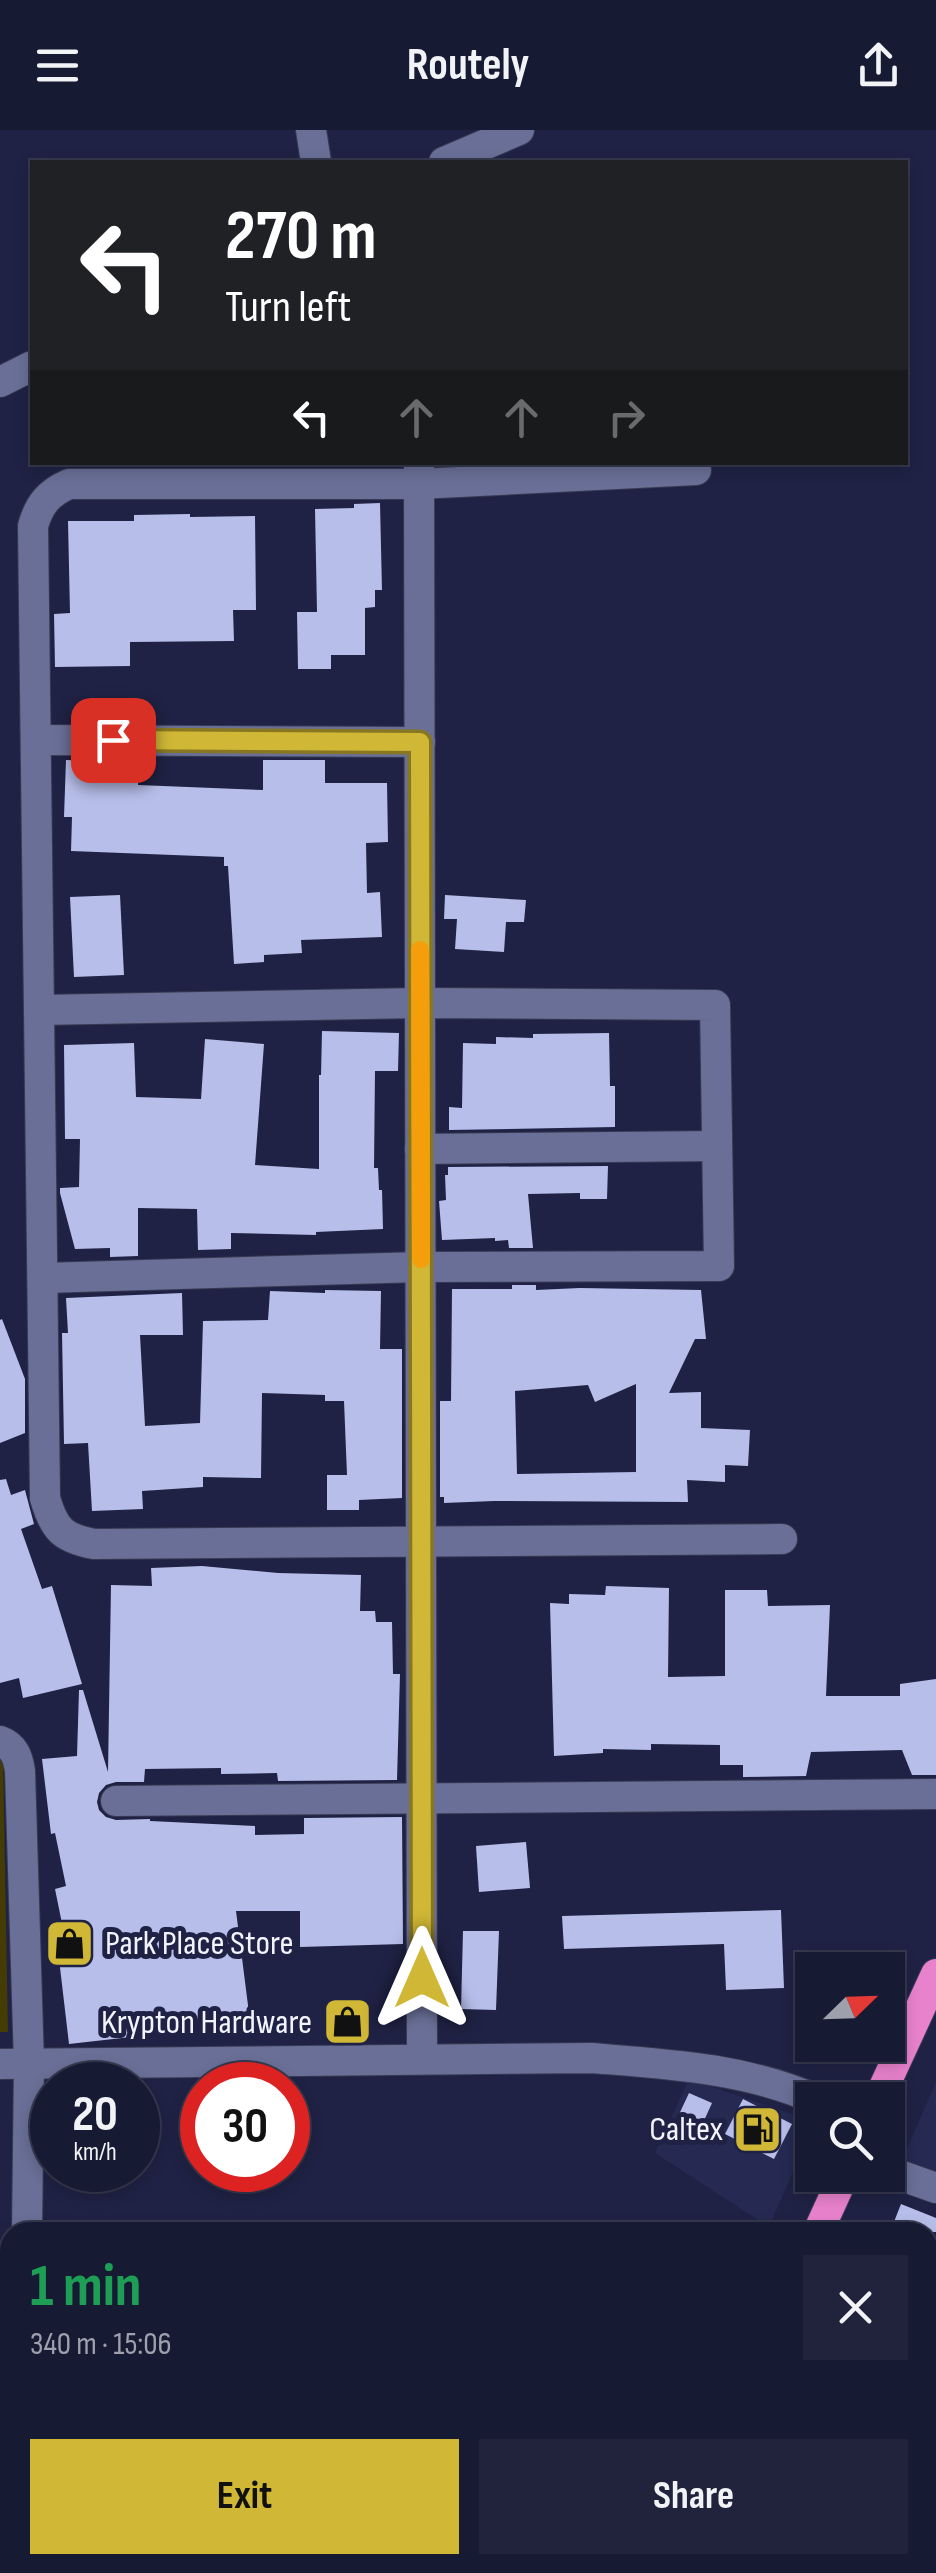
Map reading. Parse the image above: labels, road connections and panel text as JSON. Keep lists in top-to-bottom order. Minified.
{"places":{"shop":["Park Place Store","Krypton Hardware"],"fuel station":["Caltex"]},"north":"top right","page":{"header":"Routely","turn":["270 m","Turn left"],"speed":"20 km/h","limit":"30","heading":["1 min","340 m · 15:06"],"buttons":["Exit","Share"]}}
